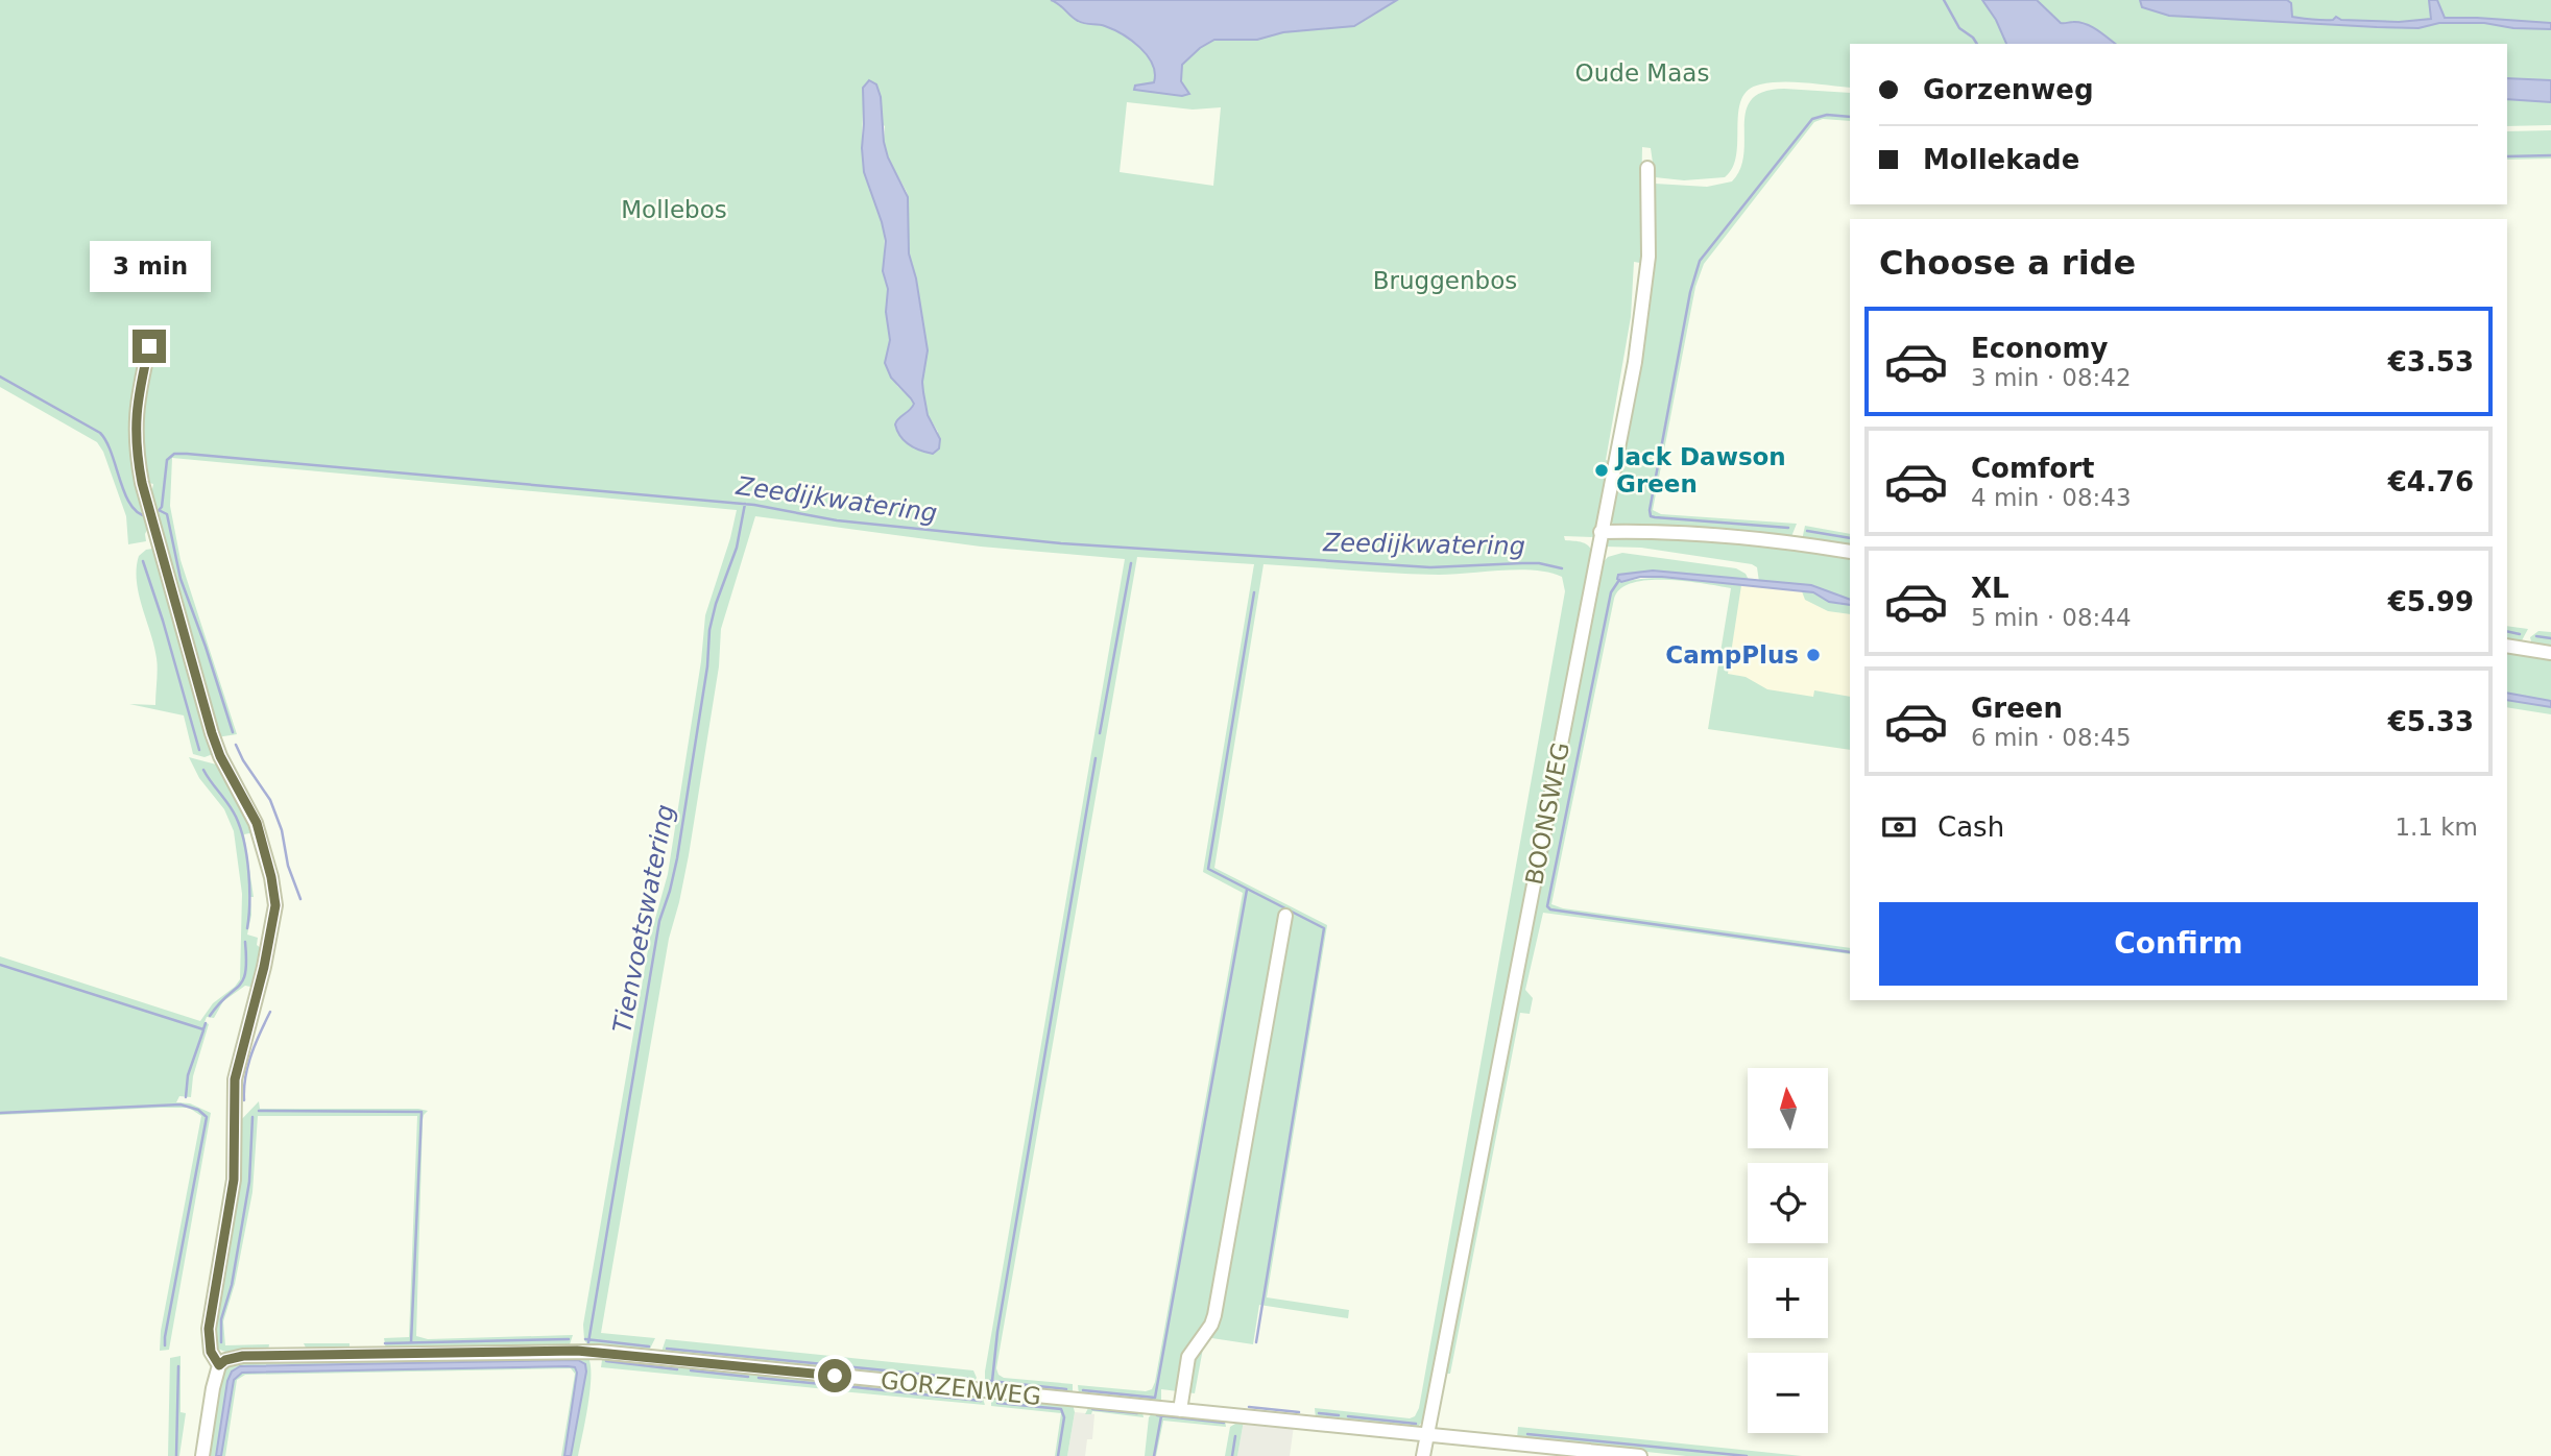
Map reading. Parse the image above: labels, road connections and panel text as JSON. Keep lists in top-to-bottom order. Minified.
{"streets":{"street":["BOONSWEG","GORZENWEG"]},"crossings":[["BOONSWEG","GORZENWEG"]],"water":["Zeedijkwatering","Tienvoetswatering"],"parks":["Oude Maas","Mollebos","Bruggenbos"],"places":["Jack Dawson Green","CampPlus"],"north":"top","page":{"banner":["Gorzenweg","Mollekade"],"heading":"Choose a ride","bubble":"3 min","list":[{"name":"Economy","note":"3 min · 08:42","value":"€3.53"},{"name":"Comfort","note":"4 min · 08:43","value":"€4.76"},{"name":"XL","note":"5 min · 08:44","value":"€5.99"},{"name":"Green","note":"6 min · 08:45","value":"€5.33"}],"pay":["Cash","1.1 km"],"buttons":"Confirm","map_buttons":["+","−"]}}
